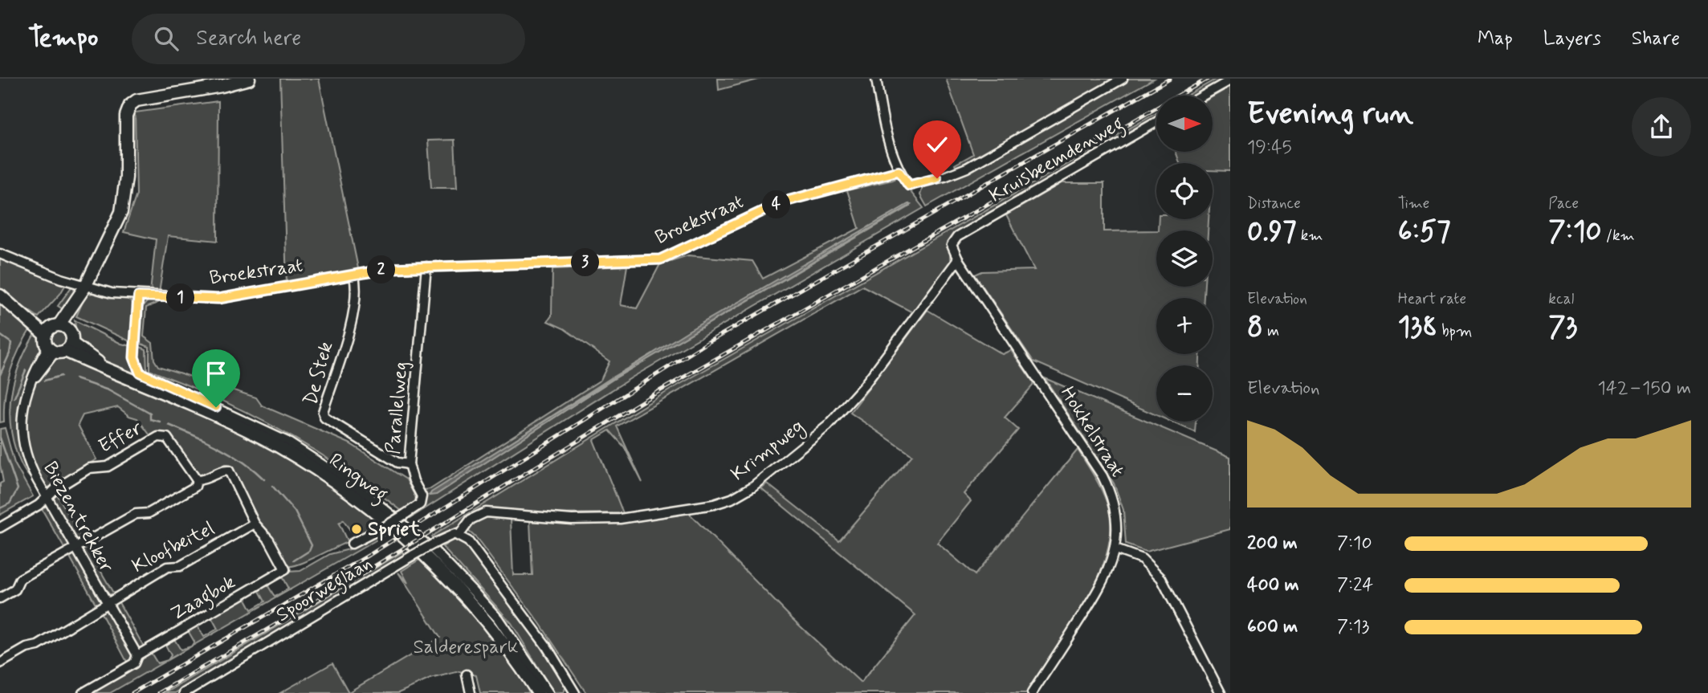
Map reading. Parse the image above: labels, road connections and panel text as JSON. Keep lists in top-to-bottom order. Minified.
{"streets":{"main road":["Ringweg"],"street":["Kruisbeemdenweg","Broekstraat","De Stek","Parallelweg","Hokkelstraat","Effer","Krimpweg","Biezentrekker","Kloofbeitel","Spoorweglaan","Zaagbok"]},"crossings":[["Kruisbeemdenweg","Hokkelstraat"],["Kruisbeemdenweg","Krimpweg"],["Broekstraat","De Stek"],["Broekstraat","Parallelweg"],["De Stek","Parallelweg"],["Hokkelstraat","Krimpweg"],["Effer","Biezentrekker"],["Krimpweg","Spoorweglaan"],["Ringweg","Biezentrekker"],["Biezentrekker","Kloofbeitel"],["Biezentrekker","Zaagbok"],["Kloofbeitel","Zaagbok"]],"parks":["Salderespark"],"places":["Spriet"],"north":"right","page":{"header":"Tempo","search":"Search here","nav":["Map","Layers","Share"],"heading":["Evening run","19:45"],"map_buttons":["+","−"],"stats":[["Distance","0.97 km"],["Time","6:57"],["Pace","7:10 /km"],["Elevation","8 m"],["Heart rate","138 bpm"],["kcal","73"]],"pins":["4","3","2","1"],"chart":["Elevation","142–150 m"],"list":[{"name":"200 m","note":"7:10"},{"name":"400 m","note":"7:24"},{"name":"600 m","note":"7:13"}]}}
